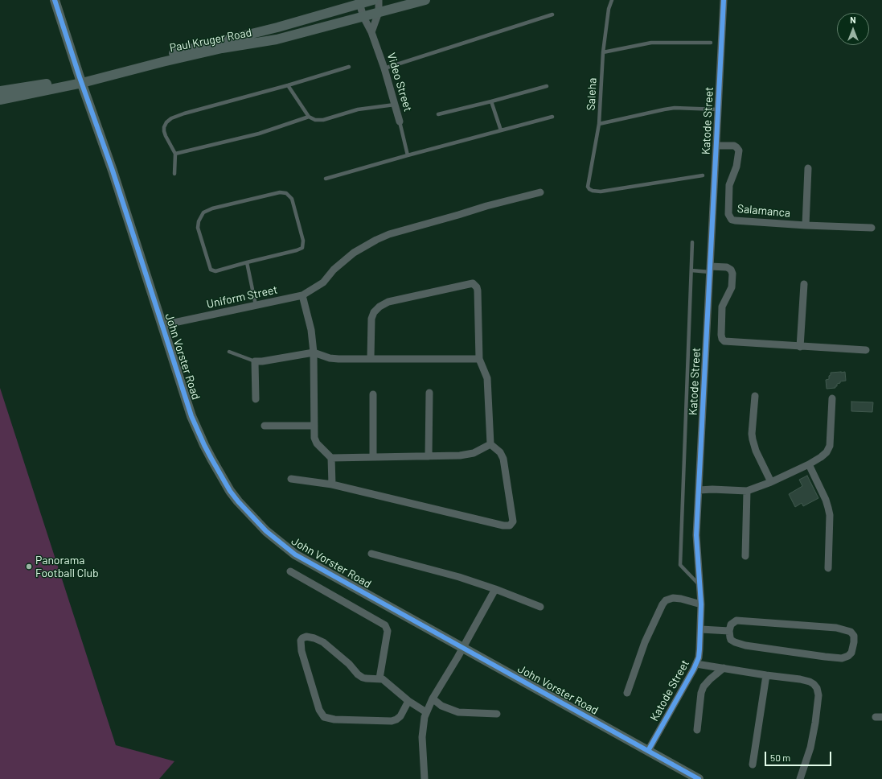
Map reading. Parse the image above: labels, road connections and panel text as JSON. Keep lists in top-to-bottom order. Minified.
{"streets":{"street":["Paul Kruger Road","Video Street","Katode Street","Salamanca","Uniform Street","John Vorster Road"],"lane":["Saleha"]},"crossings":[["Paul Kruger Road","Video Street"],["Paul Kruger Road","John Vorster Road"],["Saleha","Katode Street"],["Katode Street","Salamanca"],["Katode Street","John Vorster Road"],["Uniform Street","John Vorster Road"]],"places":["Panorama Football Club"],"scale_bar":"50 m","north":"top"}
